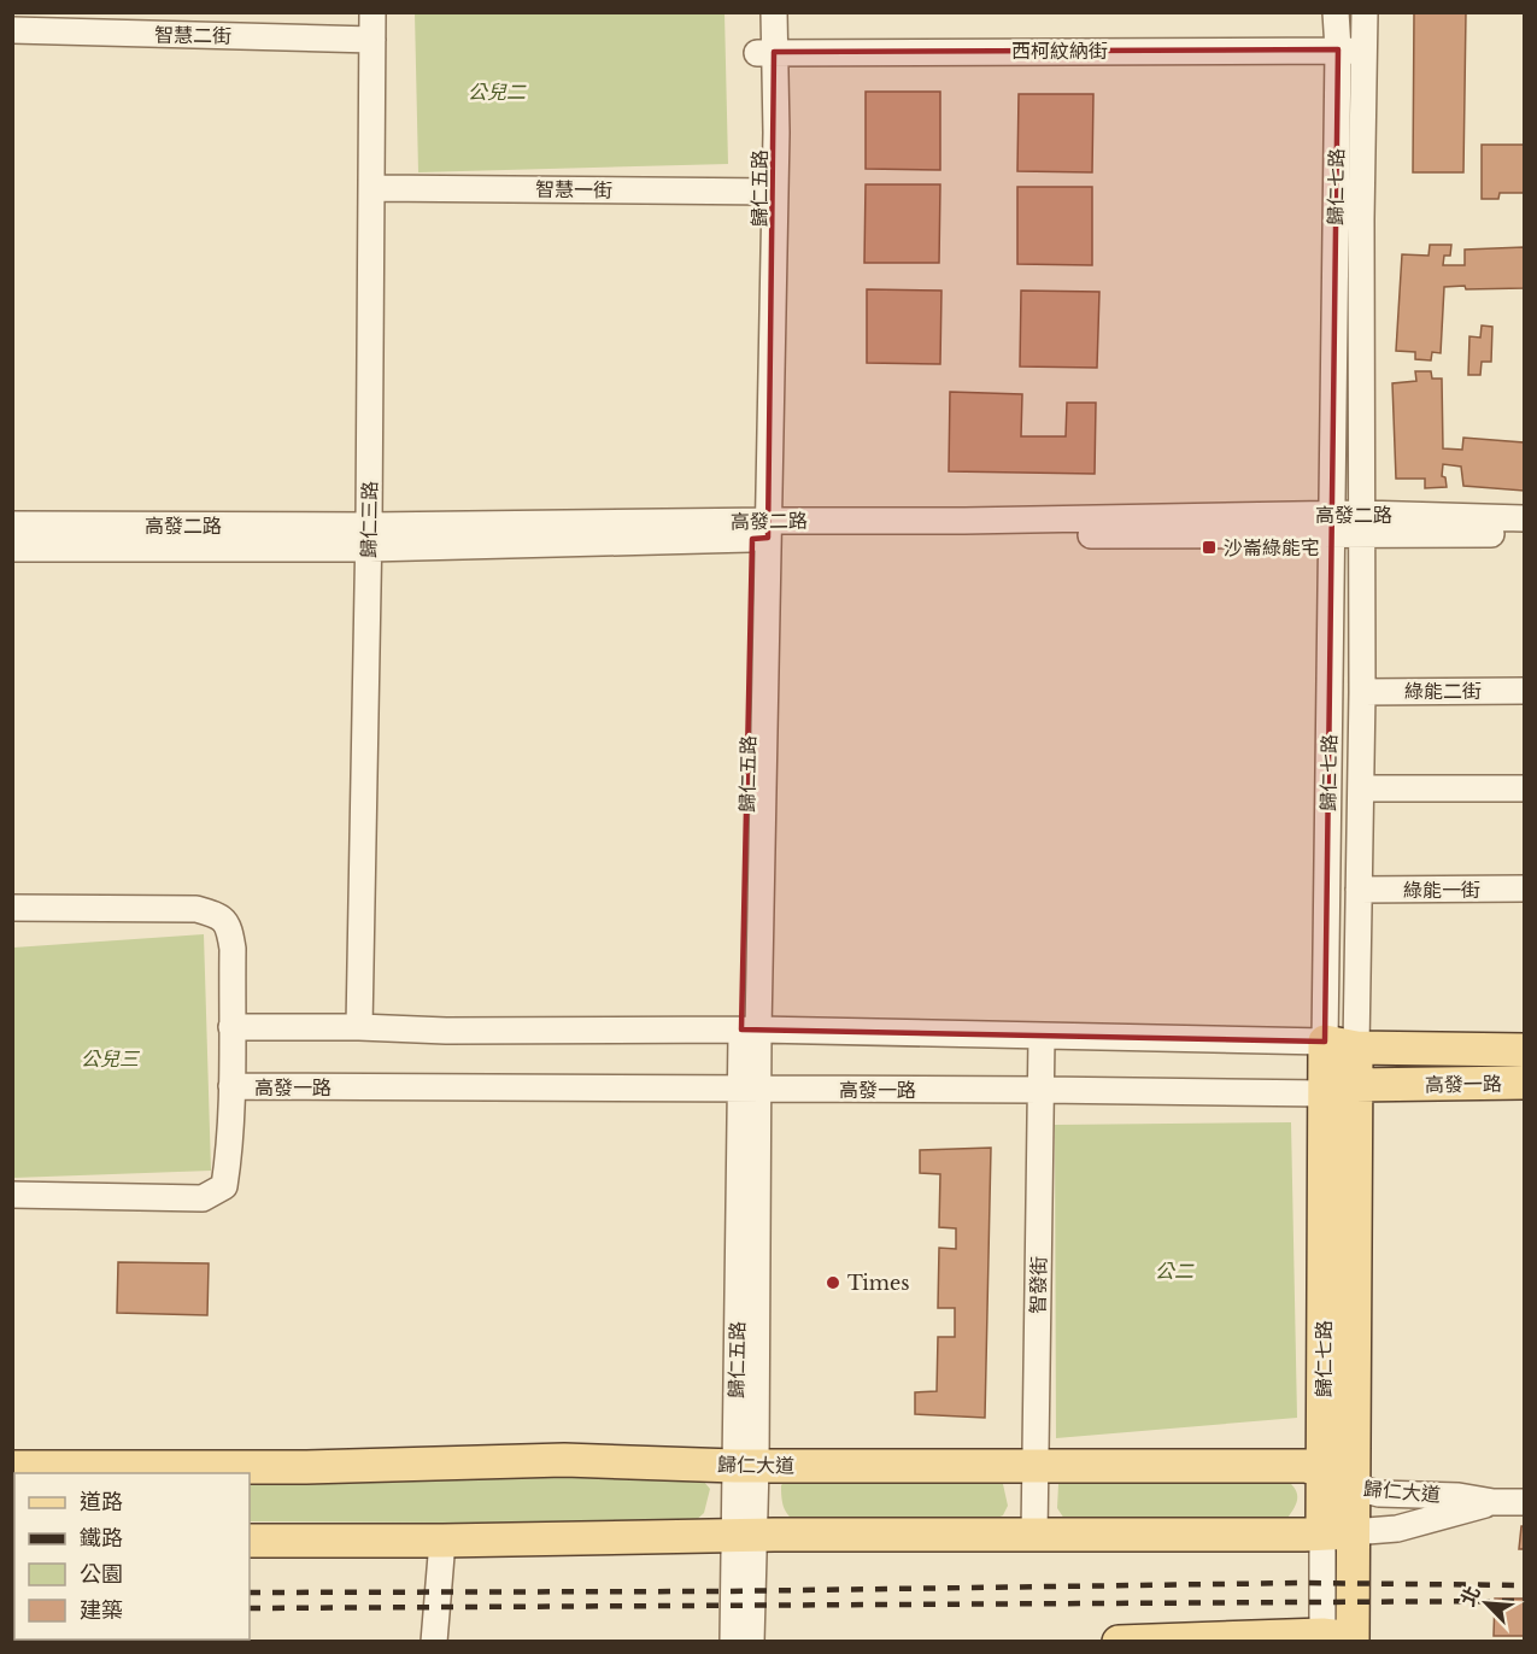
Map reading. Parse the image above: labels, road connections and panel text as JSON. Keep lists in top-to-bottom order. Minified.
{"streets":{"main road":["歸仁七路","高發一路","歸仁大道"],"street":["智慧二街","西柯紋納街","歸仁五路","智慧一街","高發二路","歸仁三路","綠能二街","綠能一街","智發街"]},"crossings":[["智慧二街","歸仁三路"],["西柯紋納街","歸仁七路"],["西柯紋納街","歸仁五路"],["歸仁七路","高發二路"],["歸仁七路","綠能二街"],["歸仁七路","綠能一街"],["歸仁七路","高發一路"],["歸仁七路","歸仁大道"],["歸仁五路","智慧一街"],["歸仁五路","高發二路"],["歸仁五路","高發一路"],["歸仁五路","歸仁大道"],["智慧一街","歸仁三路"],["高發二路","歸仁三路"],["歸仁三路","高發一路"],["高發一路","智發街"],["智發街","歸仁大道"]],"parks":["公兒二","公兒三","公二"],"places":{"transit":["沙崙綠能宅"],"other":["Times"]},"legend":["道路","鐵路","公園","建築"],"north":"top left"}
